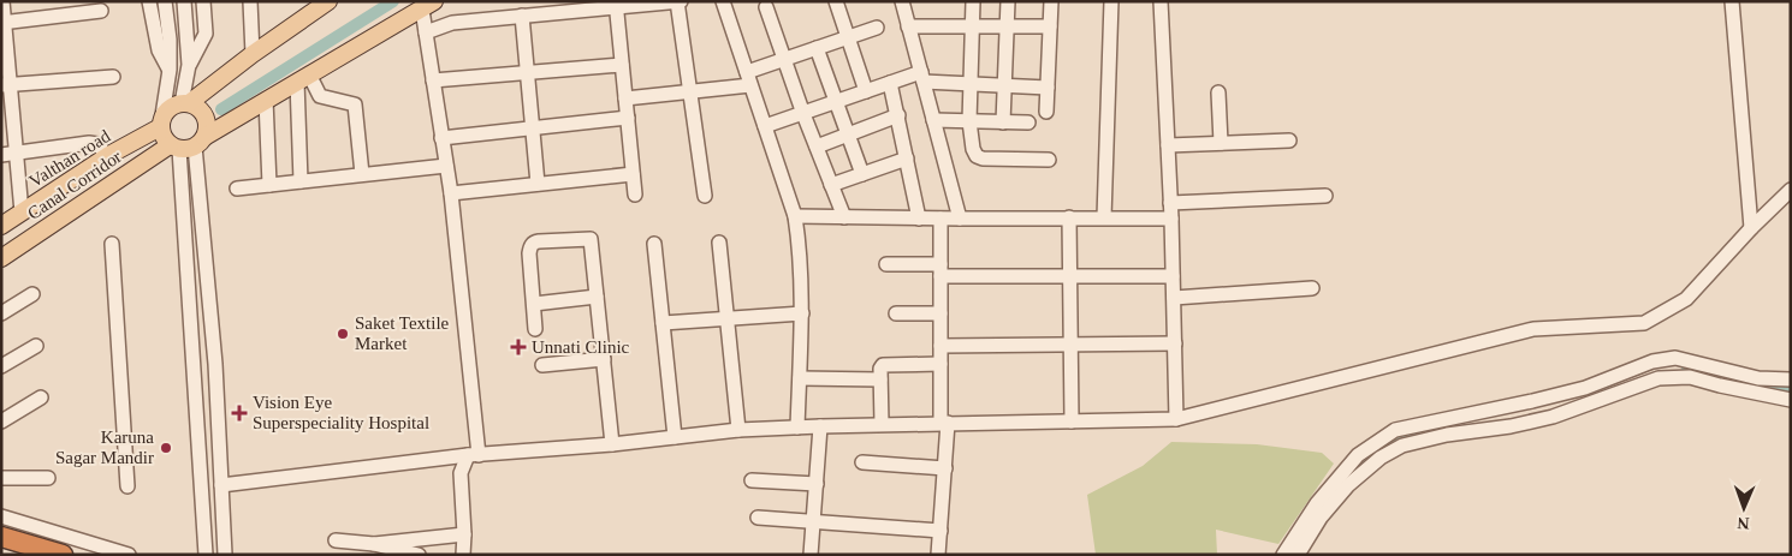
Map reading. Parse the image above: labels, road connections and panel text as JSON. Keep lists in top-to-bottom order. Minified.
{"streets":{"main road":["Valthan road","Canal Corridor"]},"crossings":[["Valthan road","Canal Corridor"]],"places":{"other":["Saket Textile Market","Karuna Sagar Mandir"],"health":["Unnati Clinic","Vision Eye Superspeciality Hospital"]},"north":"bottom"}
